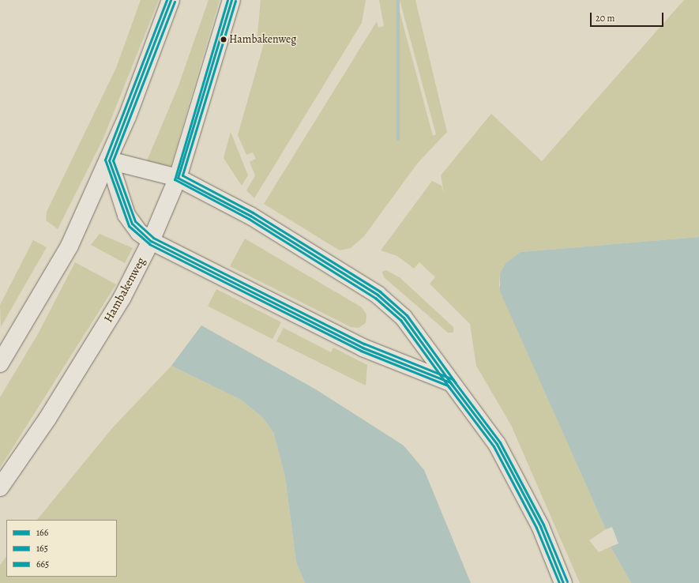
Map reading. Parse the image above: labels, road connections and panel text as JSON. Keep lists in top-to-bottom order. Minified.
{"streets":{"main road":["Hambakenweg"]},"places":["Hambakenweg"],"lines":["transit line 166","transit line 165","transit line 665"],"legend":["166","165","665"],"scale_bar":"20 m"}
